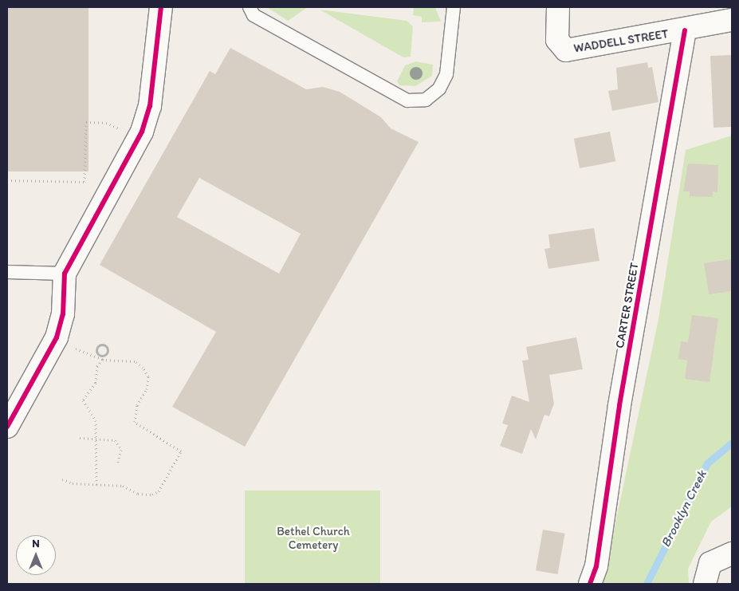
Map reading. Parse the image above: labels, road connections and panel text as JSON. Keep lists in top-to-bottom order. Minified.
{"streets":{"street":["WADDELL STREET","CARTER STREET"]},"crossings":[["WADDELL STREET","CARTER STREET"]],"water":["Brooklyn Creek"],"parks":["Bethel Church Cemetery"],"north":"top"}
